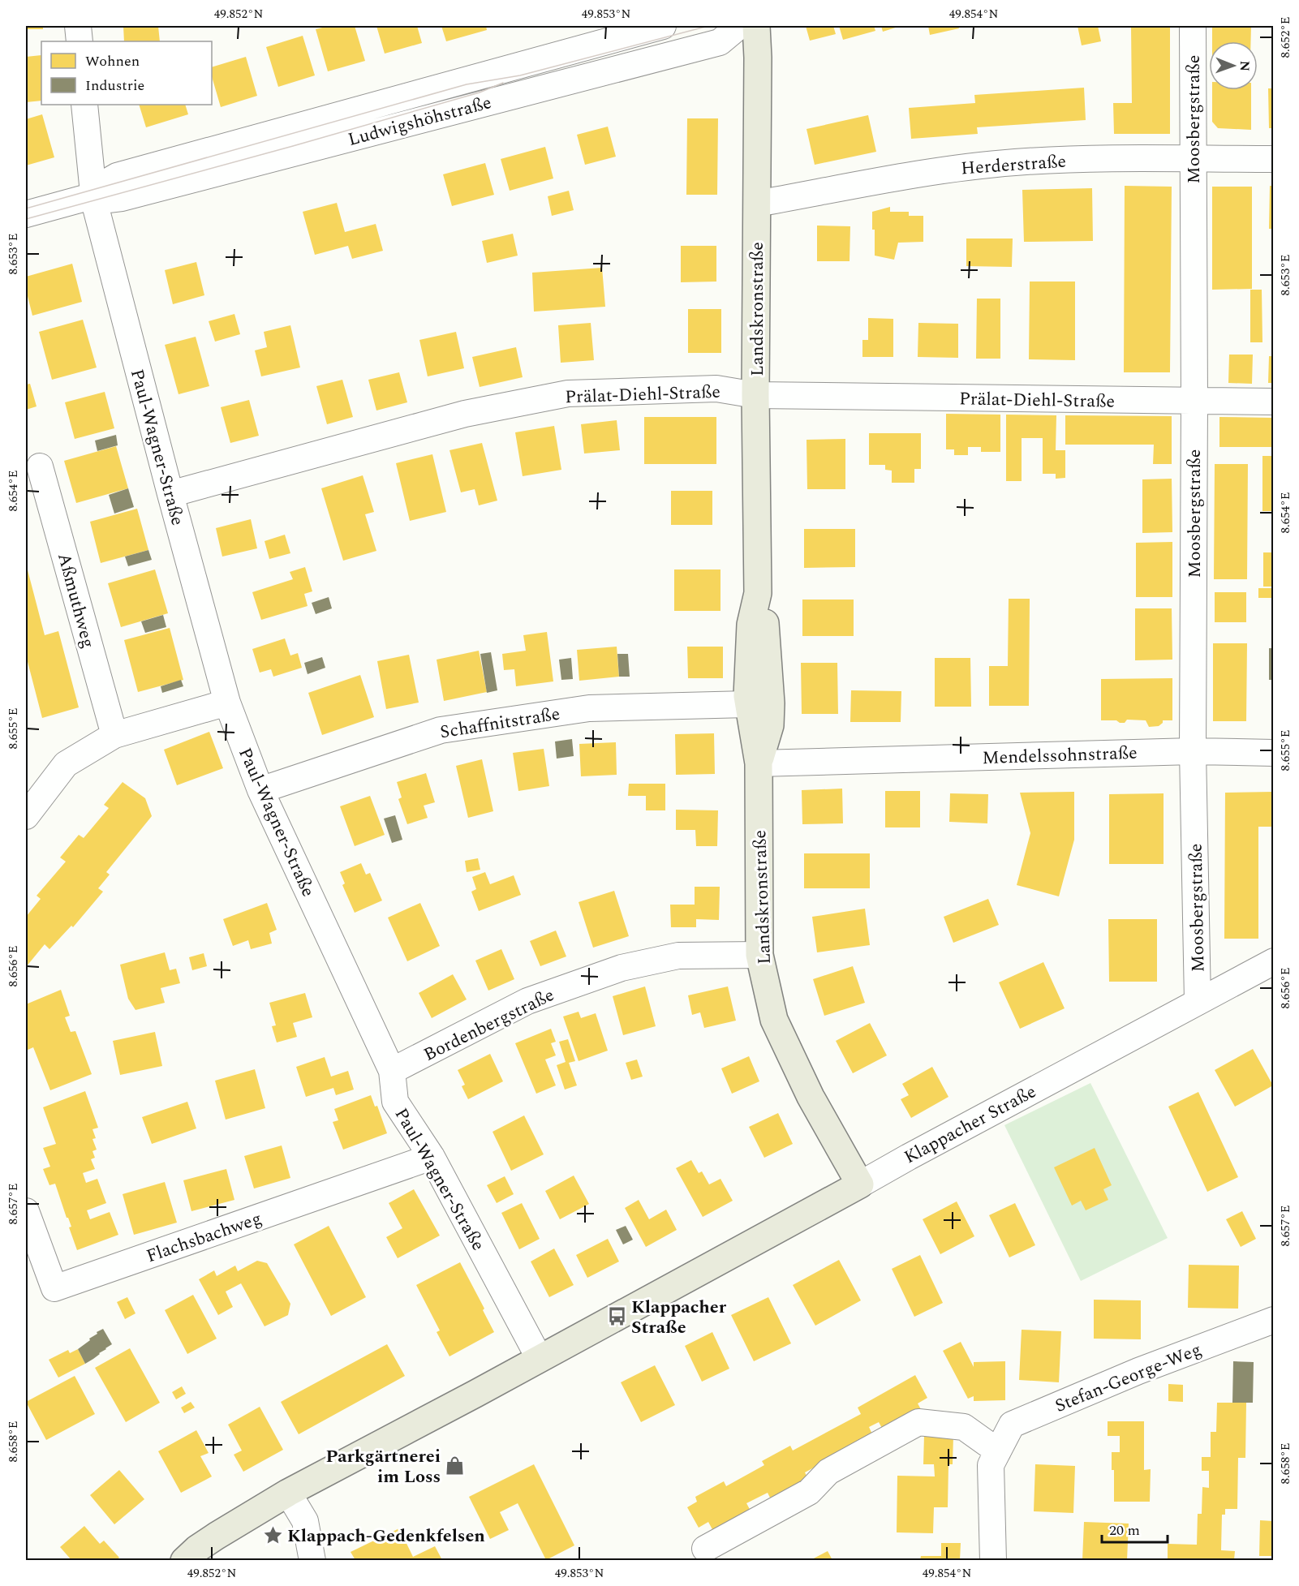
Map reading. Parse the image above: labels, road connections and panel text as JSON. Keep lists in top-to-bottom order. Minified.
{"streets":{"main road":["Landskronstraße","Klappacher Straße"],"street":["Moosbergstraße","Ludwigshöhstraße","Herderstraße","Prälat-Diehl-Straße","Paul-Wagner-Straße","Aßmuthweg","Schaffnitstraße","Mendelssohnstraße","Bordenbergstraße","Flachsbachweg","Stefan-George-Weg"]},"crossings":[["Moosbergstraße","Herderstraße"],["Moosbergstraße","Prälat-Diehl-Straße"],["Moosbergstraße","Mendelssohnstraße"],["Moosbergstraße","Klappacher Straße"],["Ludwigshöhstraße","Paul-Wagner-Straße"],["Herderstraße","Landskronstraße"],["Landskronstraße","Prälat-Diehl-Straße"],["Landskronstraße","Schaffnitstraße"],["Landskronstraße","Mendelssohnstraße"],["Landskronstraße","Bordenbergstraße"],["Landskronstraße","Klappacher Straße"],["Prälat-Diehl-Straße","Paul-Wagner-Straße"],["Paul-Wagner-Straße","Schaffnitstraße"],["Paul-Wagner-Straße","Bordenbergstraße"],["Paul-Wagner-Straße","Klappacher Straße"],["Paul-Wagner-Straße","Flachsbachweg"]],"places":{"bus stop":["Klappacher Straße"],"shop":["Parkgärtnerei im Loss"],"place":["Klappach-Gedenkfelsen"]},"legend":["Wohnen","Industrie"],"scale_bar":"20 m","north":"right","coordinates":["49.852°N","49.853°N","49.854°N","8.652°E","8.653°E","8.654°E","8.655°E","8.656°E","8.657°E","8.658°E"]}
